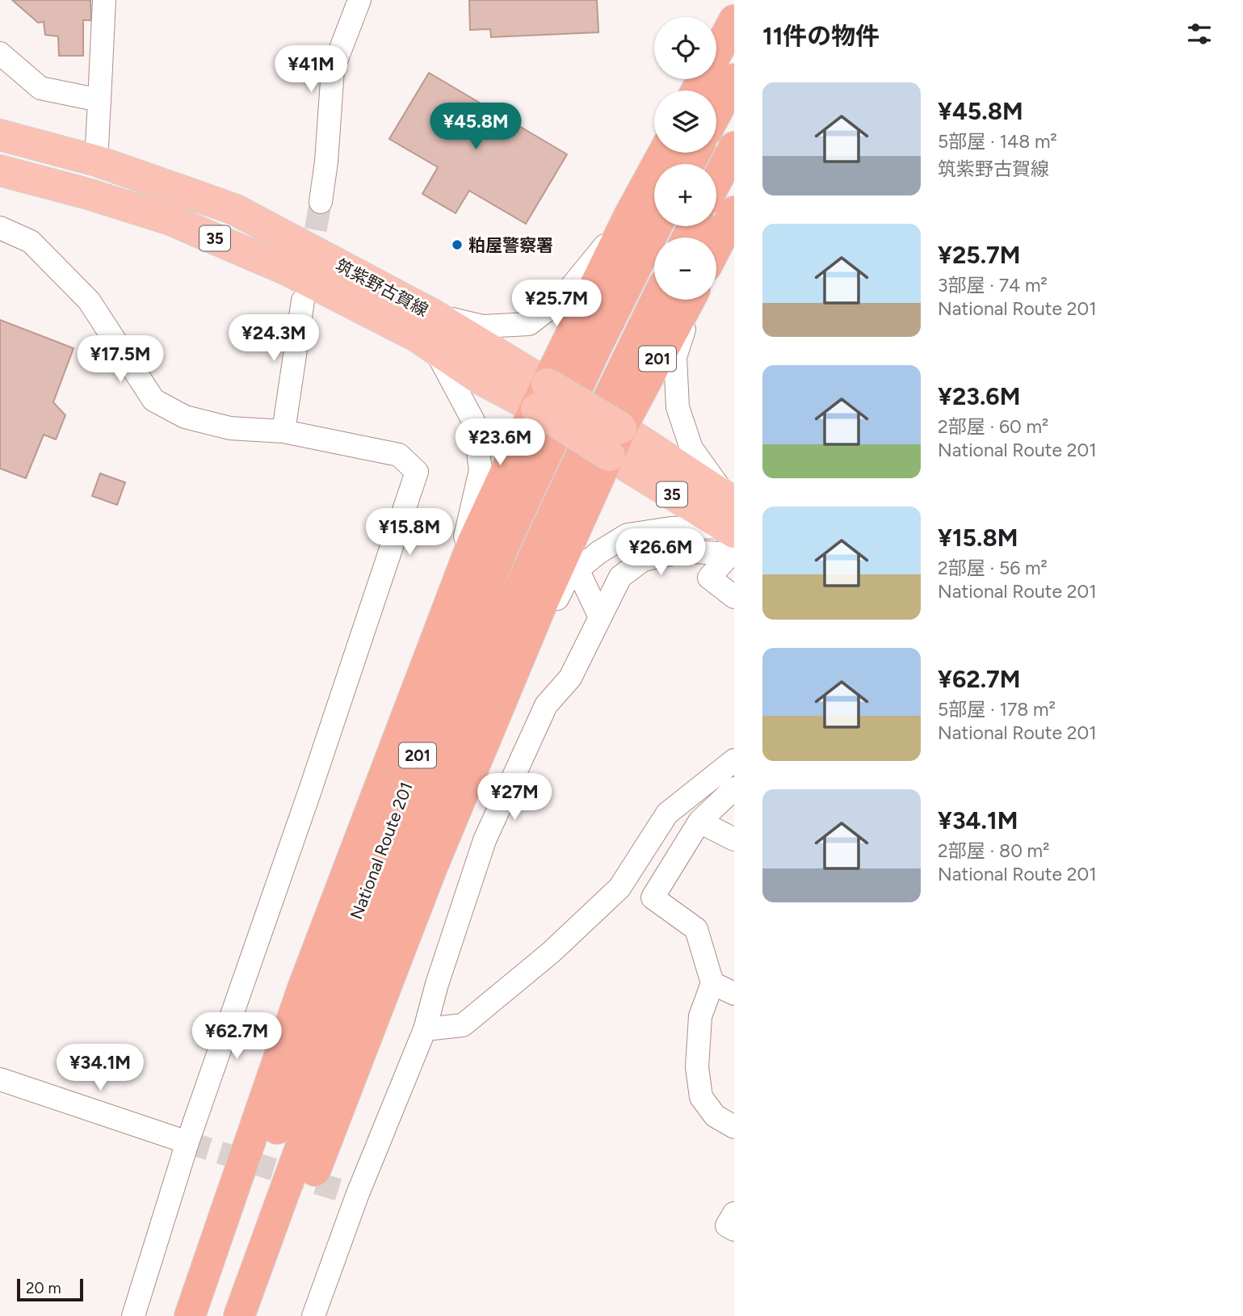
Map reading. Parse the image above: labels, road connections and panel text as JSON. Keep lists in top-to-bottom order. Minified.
{"streets":{"highway":["201","National Route 201"],"main road":["35","筑紫野古賀線"]},"crossings":[["筑紫野古賀線","201"]],"places":["粕屋警察署"],"scale_bar":"20 m","page":{"heading":"11件の物件","map_buttons":["+","−"],"price":["¥41M","¥45.8M","¥25.7M","¥24.3M","¥17.5M","¥23.6M","¥15.8M","¥26.6M","¥27M","¥62.7M","¥34.1M"],"list":[{"name":"¥45.8M","note":"5部屋 · 148 m² · 筑紫野古賀線"},{"name":"¥25.7M","note":"3部屋 · 74 m² · National Route 201"},{"name":"¥23.6M","note":"2部屋 · 60 m² · National Route 201"},{"name":"¥15.8M","note":"2部屋 · 56 m² · National Route 201"},{"name":"¥62.7M","note":"5部屋 · 178 m² · National Route 201"},{"name":"¥34.1M","note":"2部屋 · 80 m² · National Route 201"}],"scale":"20 m"}}
